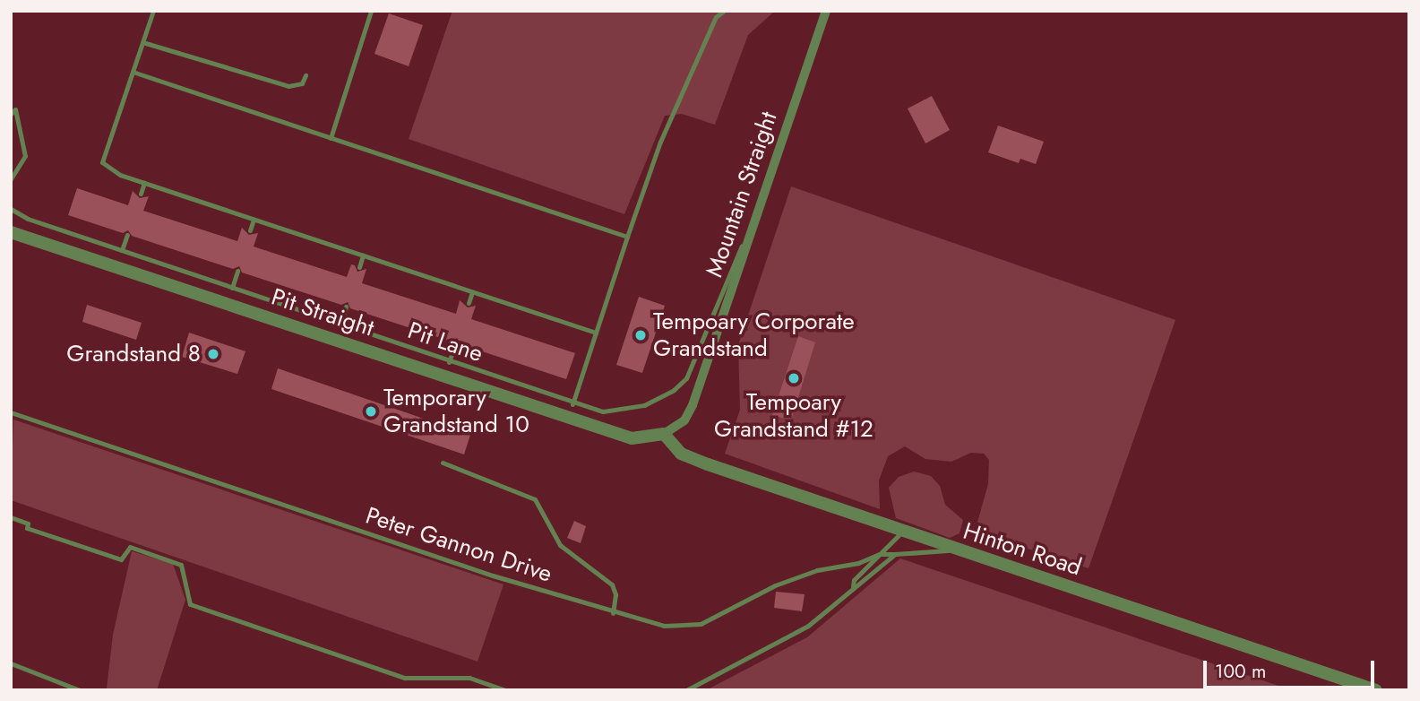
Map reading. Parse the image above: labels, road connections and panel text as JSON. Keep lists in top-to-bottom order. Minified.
{"streets":{"street":["Mountain Straight","Pit Straight","Hinton Road"],"lane":["Pit Lane","Peter Gannon Drive"]},"crossings":[["Mountain Straight","Pit Straight"],["Mountain Straight","Pit Lane"],["Mountain Straight","Hinton Road"],["Pit Straight","Hinton Road"],["Peter Gannon Drive","Hinton Road"]],"places":["Tempoary Corporate Grandstand","Grandstand 8","Tempoary Grandstand #12","Temporary Grandstand 10"],"scale_bar":"100 m"}
